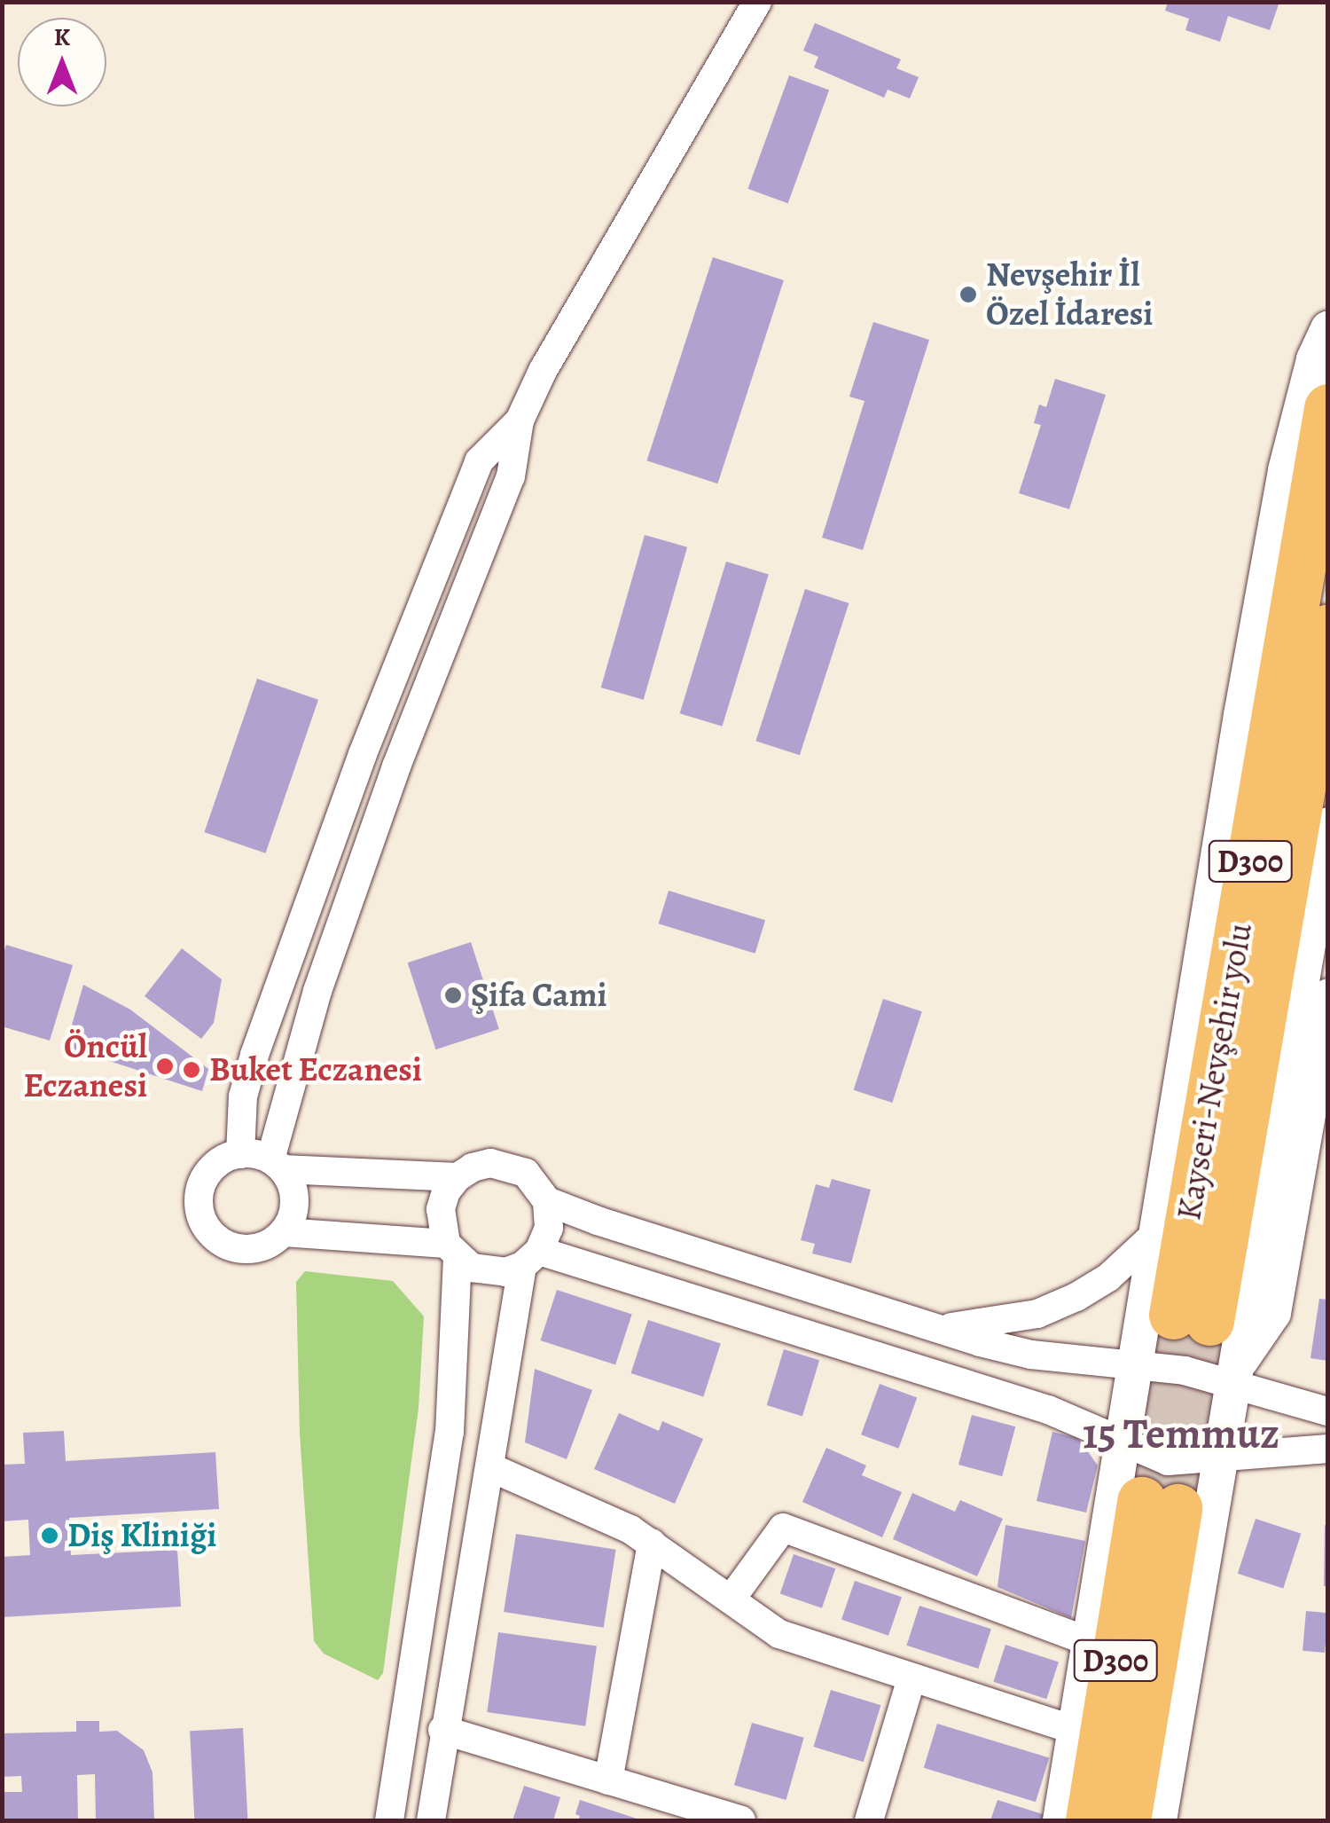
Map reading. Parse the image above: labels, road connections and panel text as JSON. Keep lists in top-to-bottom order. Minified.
{"streets":{"highway":["D300","Kayseri-Nevşehir yolu"]},"districts":["15 Temmuz"],"places":["Nevşehir İl Özel İdaresi","Şifa Cami","Öncül Eczanesi","Buket Eczanesi","Diş Kliniği"],"north":"top"}
